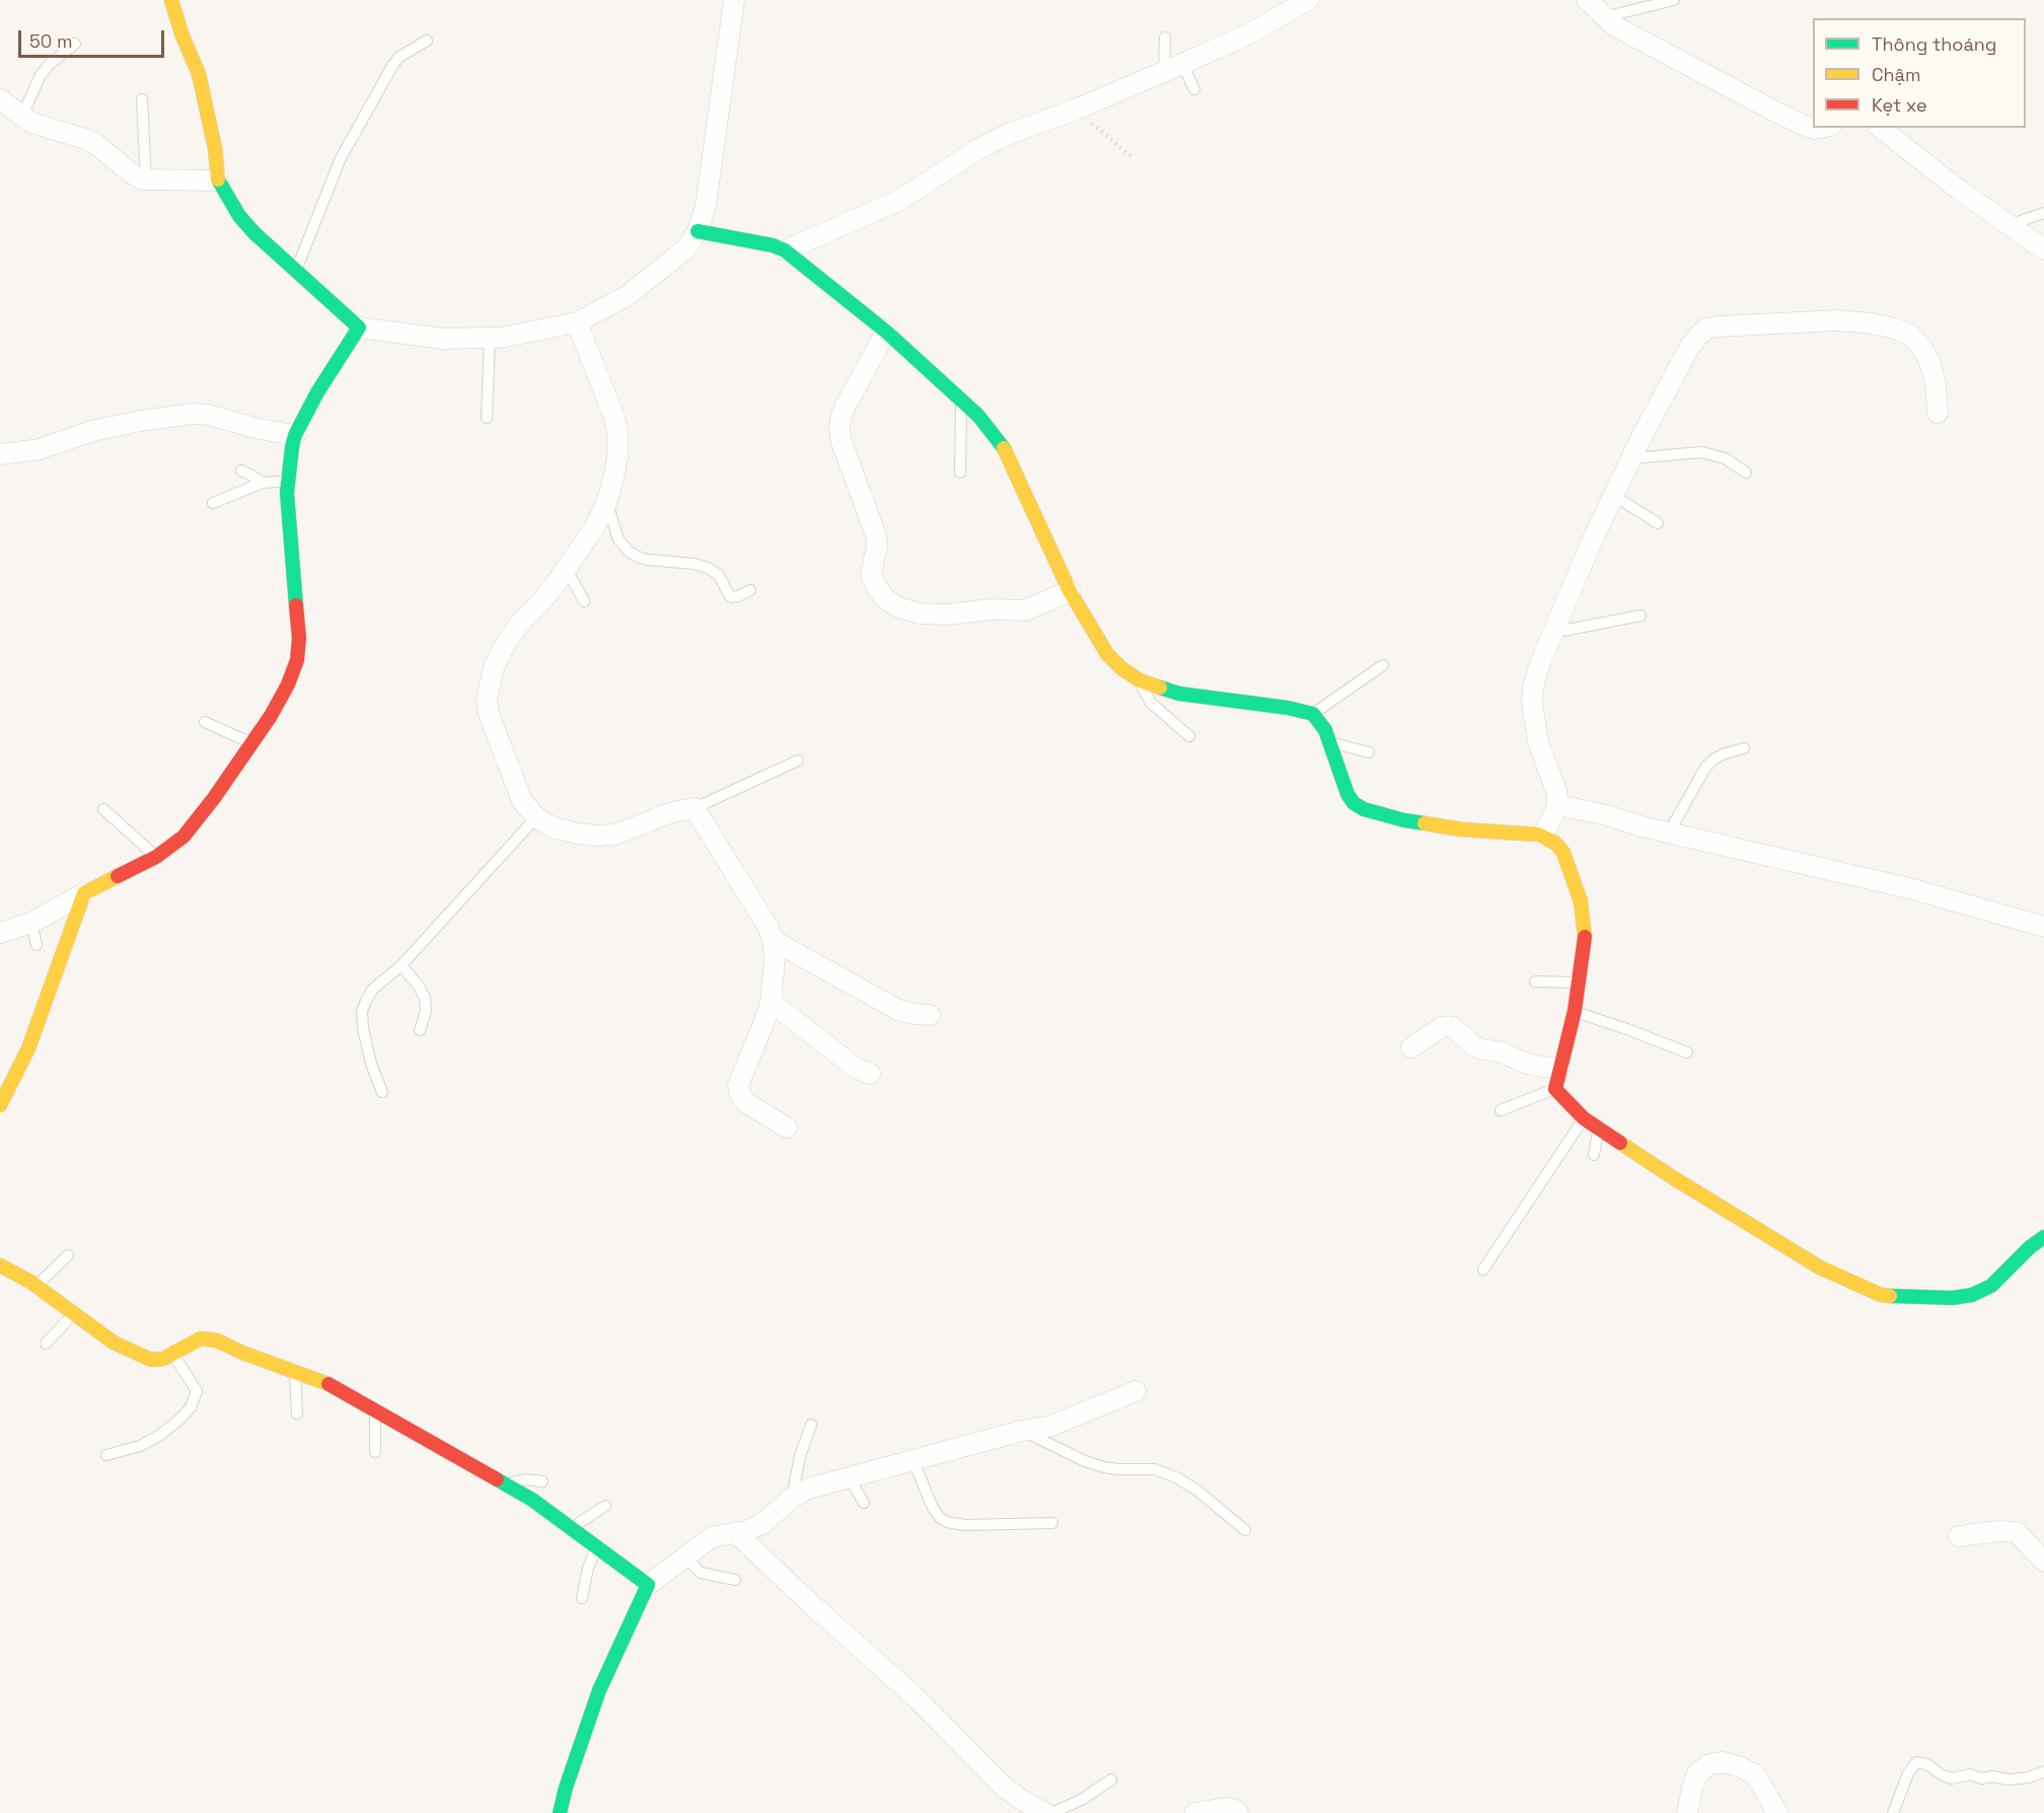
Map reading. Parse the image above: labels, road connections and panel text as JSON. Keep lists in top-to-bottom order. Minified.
{"legend":["Thông thoáng","Chậm","Kẹt xe"],"scale_bar":"50 m"}
